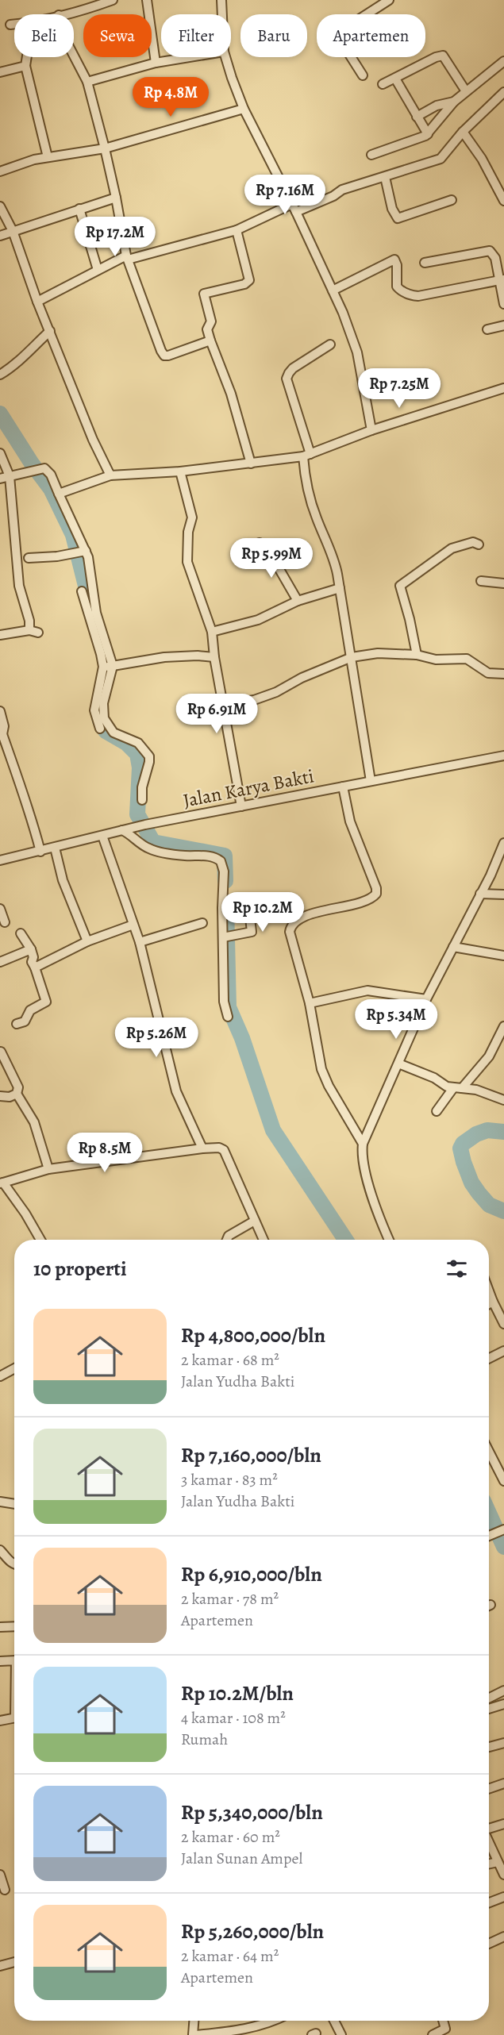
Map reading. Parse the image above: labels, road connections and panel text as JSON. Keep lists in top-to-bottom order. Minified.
{"streets":{"street":["Jalan Karya Bakti"]},"page":{"chip":["Beli","Sewa","Filter","Baru","Apartemen"],"price":["Rp 4.8M","Rp 7.16M","Rp 17.2M","Rp 7.25M","Rp 5.99M","Rp 6.91M","Rp 10.2M","Rp 5.34M","Rp 5.26M","Rp 8.5M"],"heading":"10 properti","list":[{"name":"Rp 4,800,000/bln","note":"2 kamar · 68 m² · Jalan Yudha Bakti"},{"name":"Rp 7,160,000/bln","note":"3 kamar · 83 m² · Jalan Yudha Bakti"},{"name":"Rp 6,910,000/bln","note":"2 kamar · 78 m² · Apartemen"},{"name":"Rp 10.2M/bln","note":"4 kamar · 108 m² · Rumah"},{"name":"Rp 5,340,000/bln","note":"2 kamar · 60 m² · Jalan Sunan Ampel"},{"name":"Rp 5,260,000/bln","note":"2 kamar · 64 m² · Apartemen"}]}}
